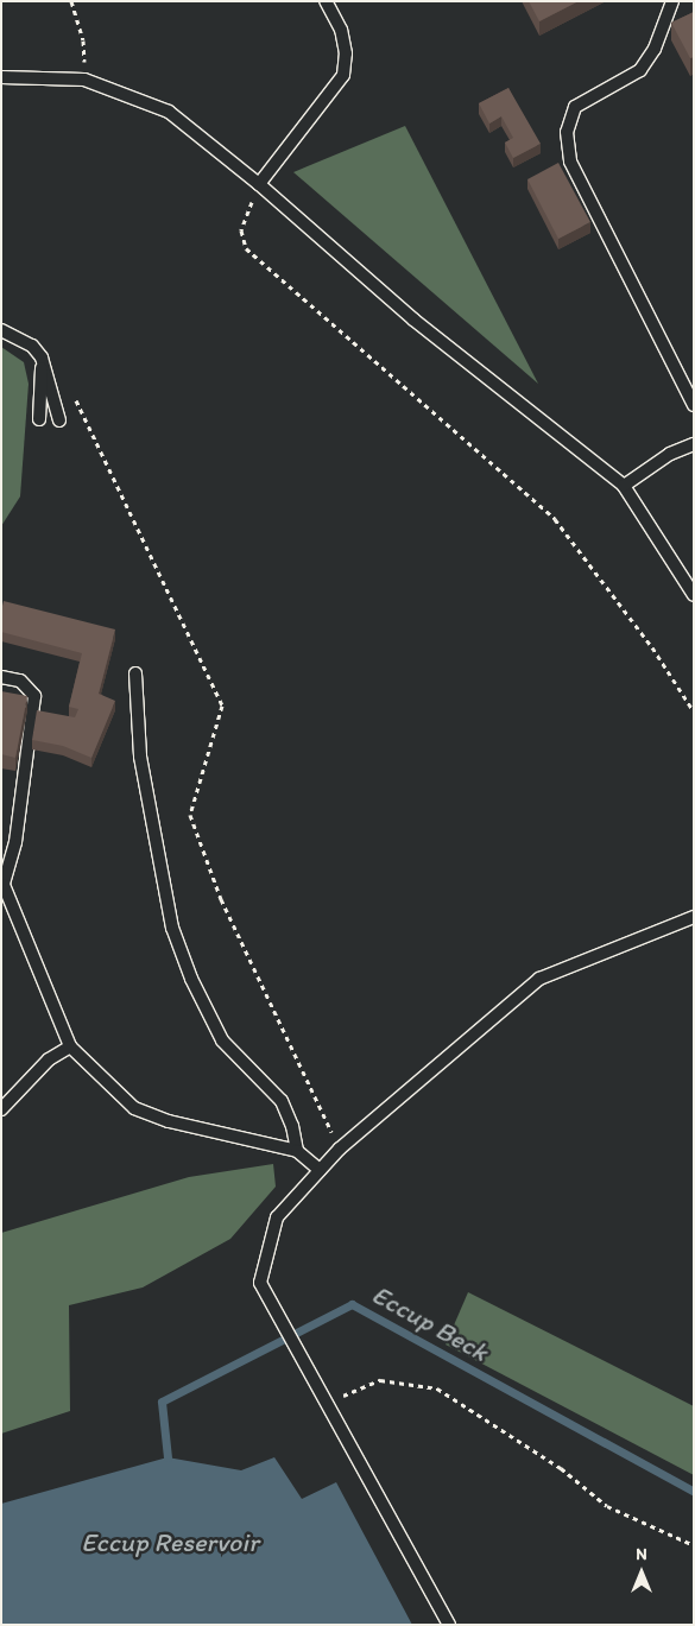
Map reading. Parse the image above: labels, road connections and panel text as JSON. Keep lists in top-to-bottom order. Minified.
{"water":["Eccup Beck","Eccup Reservoir"],"north":"top"}
